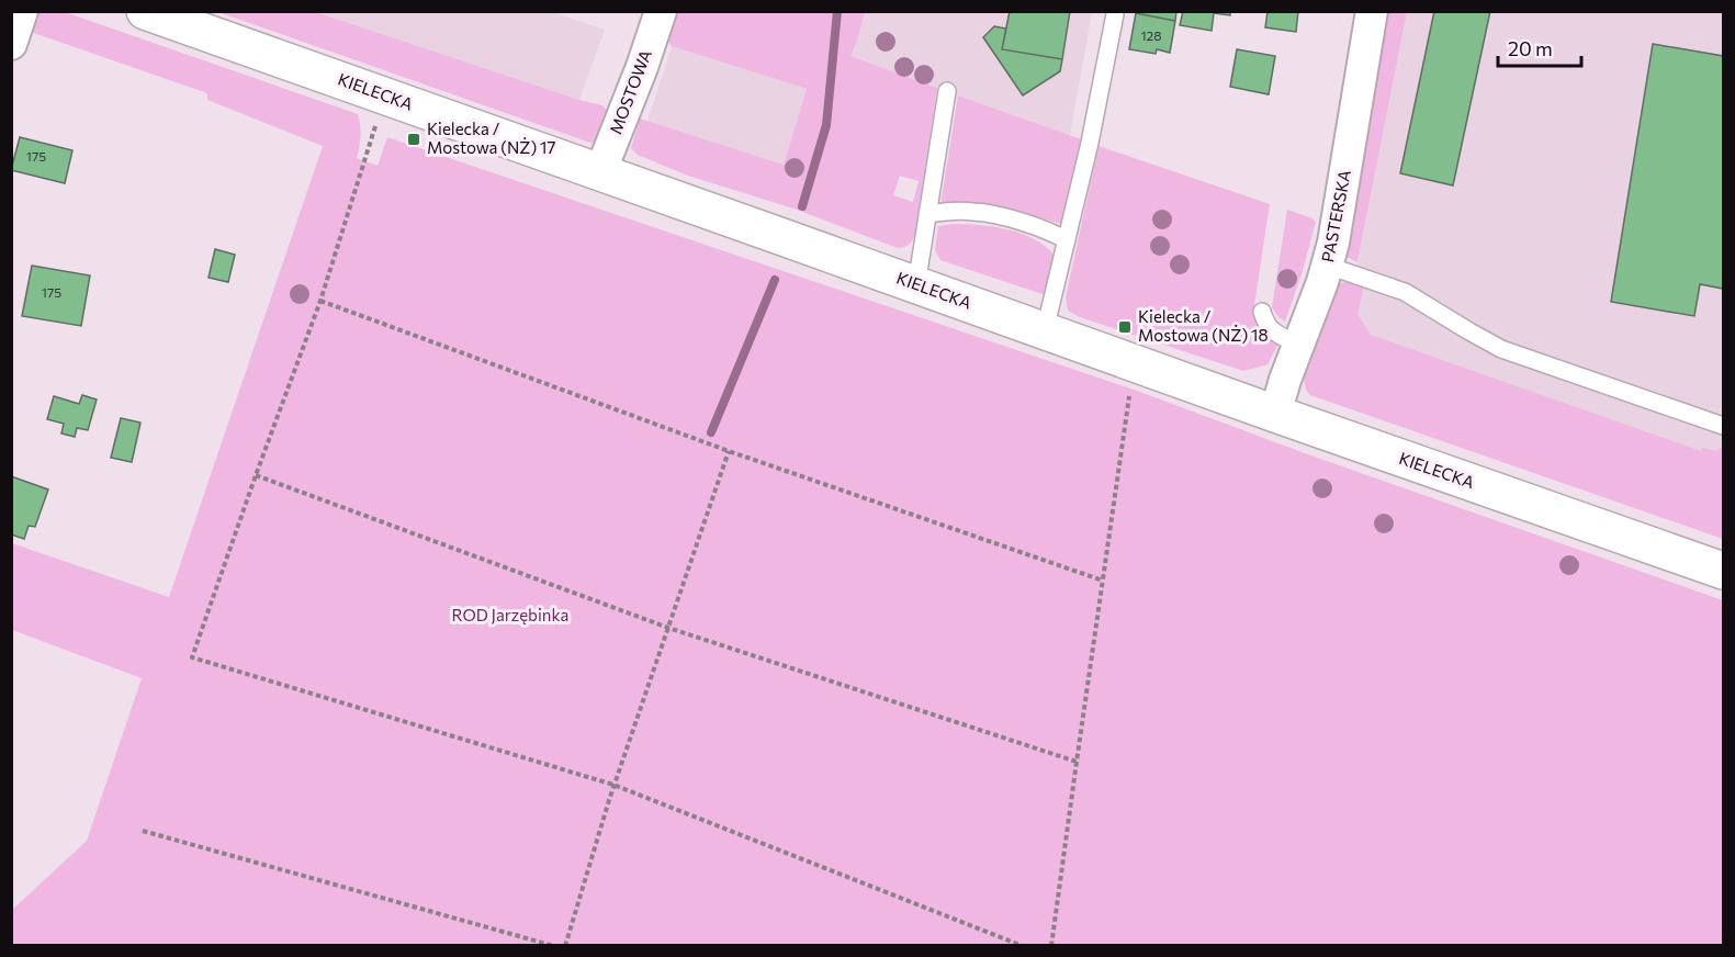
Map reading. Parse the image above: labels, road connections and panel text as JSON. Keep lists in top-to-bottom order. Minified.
{"streets":{"main road":["KIELECKA"],"street":["MOSTOWA","PASTERSKA"]},"crossings":[["KIELECKA","MOSTOWA"],["KIELECKA","PASTERSKA"]],"parks":["ROD Jarzębinka"],"places":{"transit":["Kielecka / Mostowa (NŻ) 17","Kielecka / Mostowa (NŻ) 18"]},"house_numbers":["128","175","175"],"scale_bar":"20 m"}
